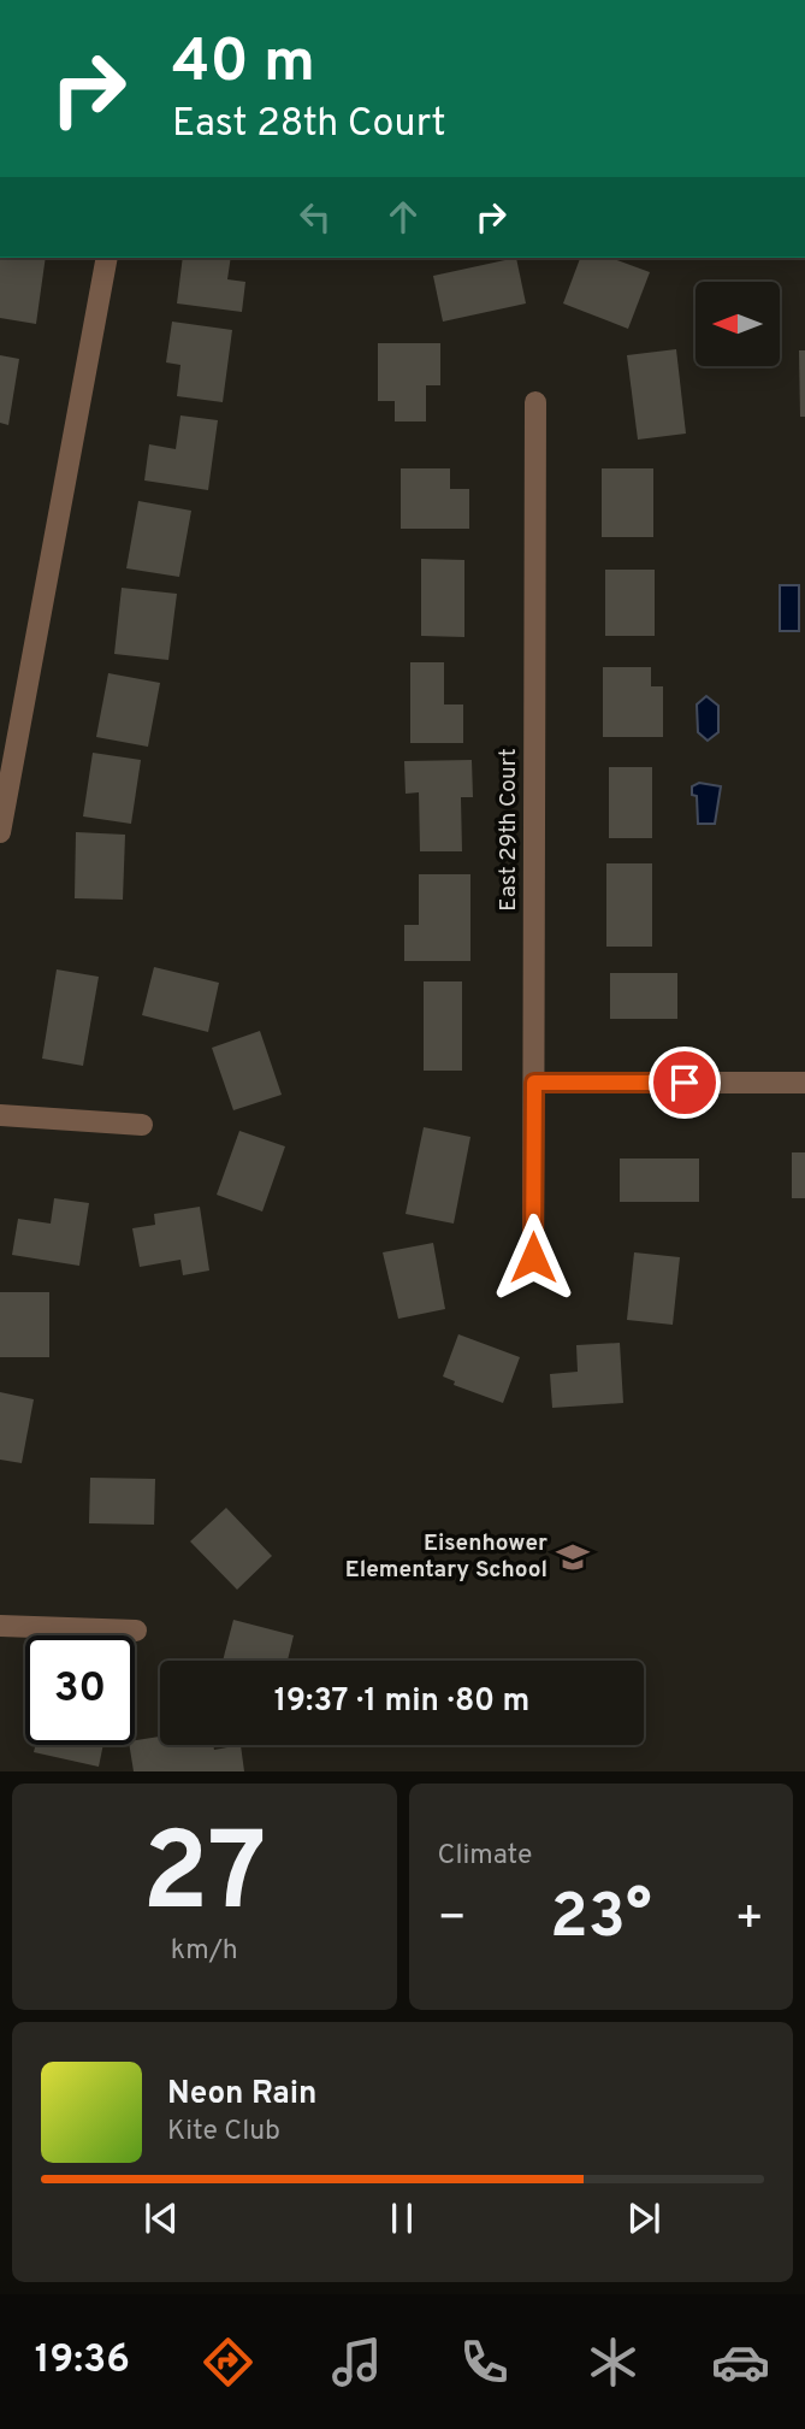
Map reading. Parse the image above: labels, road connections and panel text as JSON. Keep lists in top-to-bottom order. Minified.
{"streets":{"street":["East 29th Court"]},"places":{"school or university":["Eisenhower Elementary School"]},"north":"left","page":{"turn":["40 m","East 28th Court"],"limit":"30","trip":"19:37 · 1 min · 80 m","tile":[["27","km/h"],"Climate"],"heat":["−","23°","+"],"song":["Neon Rain","Kite Club"],"tabs":"19:36"}}
